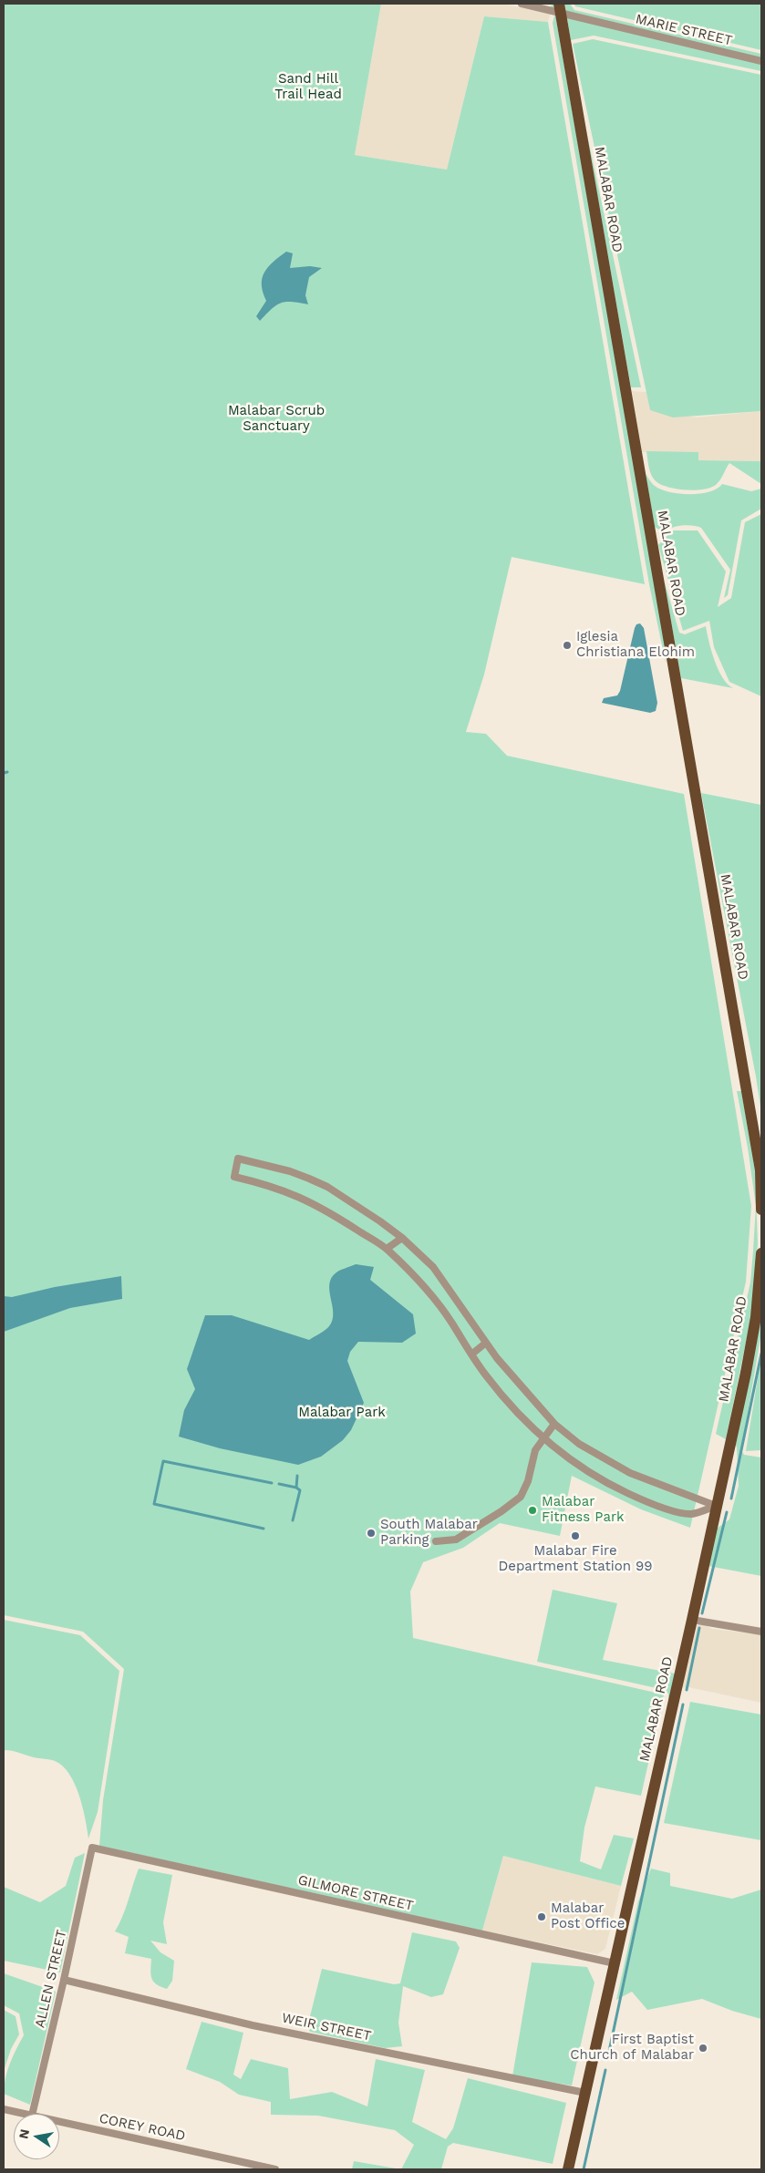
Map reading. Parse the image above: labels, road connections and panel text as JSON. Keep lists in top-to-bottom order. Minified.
{"streets":{"main road":["MALABAR ROAD"],"street":["MARIE STREET","GILMORE STREET","ALLEN STREET","WEIR STREET","COREY ROAD"]},"crossings":[["MARIE STREET","MALABAR ROAD"],["MALABAR ROAD","GILMORE STREET"],["MALABAR ROAD","WEIR STREET"],["GILMORE STREET","ALLEN STREET"],["ALLEN STREET","WEIR STREET"]],"parks":["Sand Hill Trail Head","Malabar Scrub Sanctuary","Malabar Park"],"places":["Iglesia Christiana Elohim","Malabar Fitness Park","South Malabar Parking","Malabar Fire Department Station 99","Malabar Post Office","First Baptist Church of Malabar"],"north":"left"}
